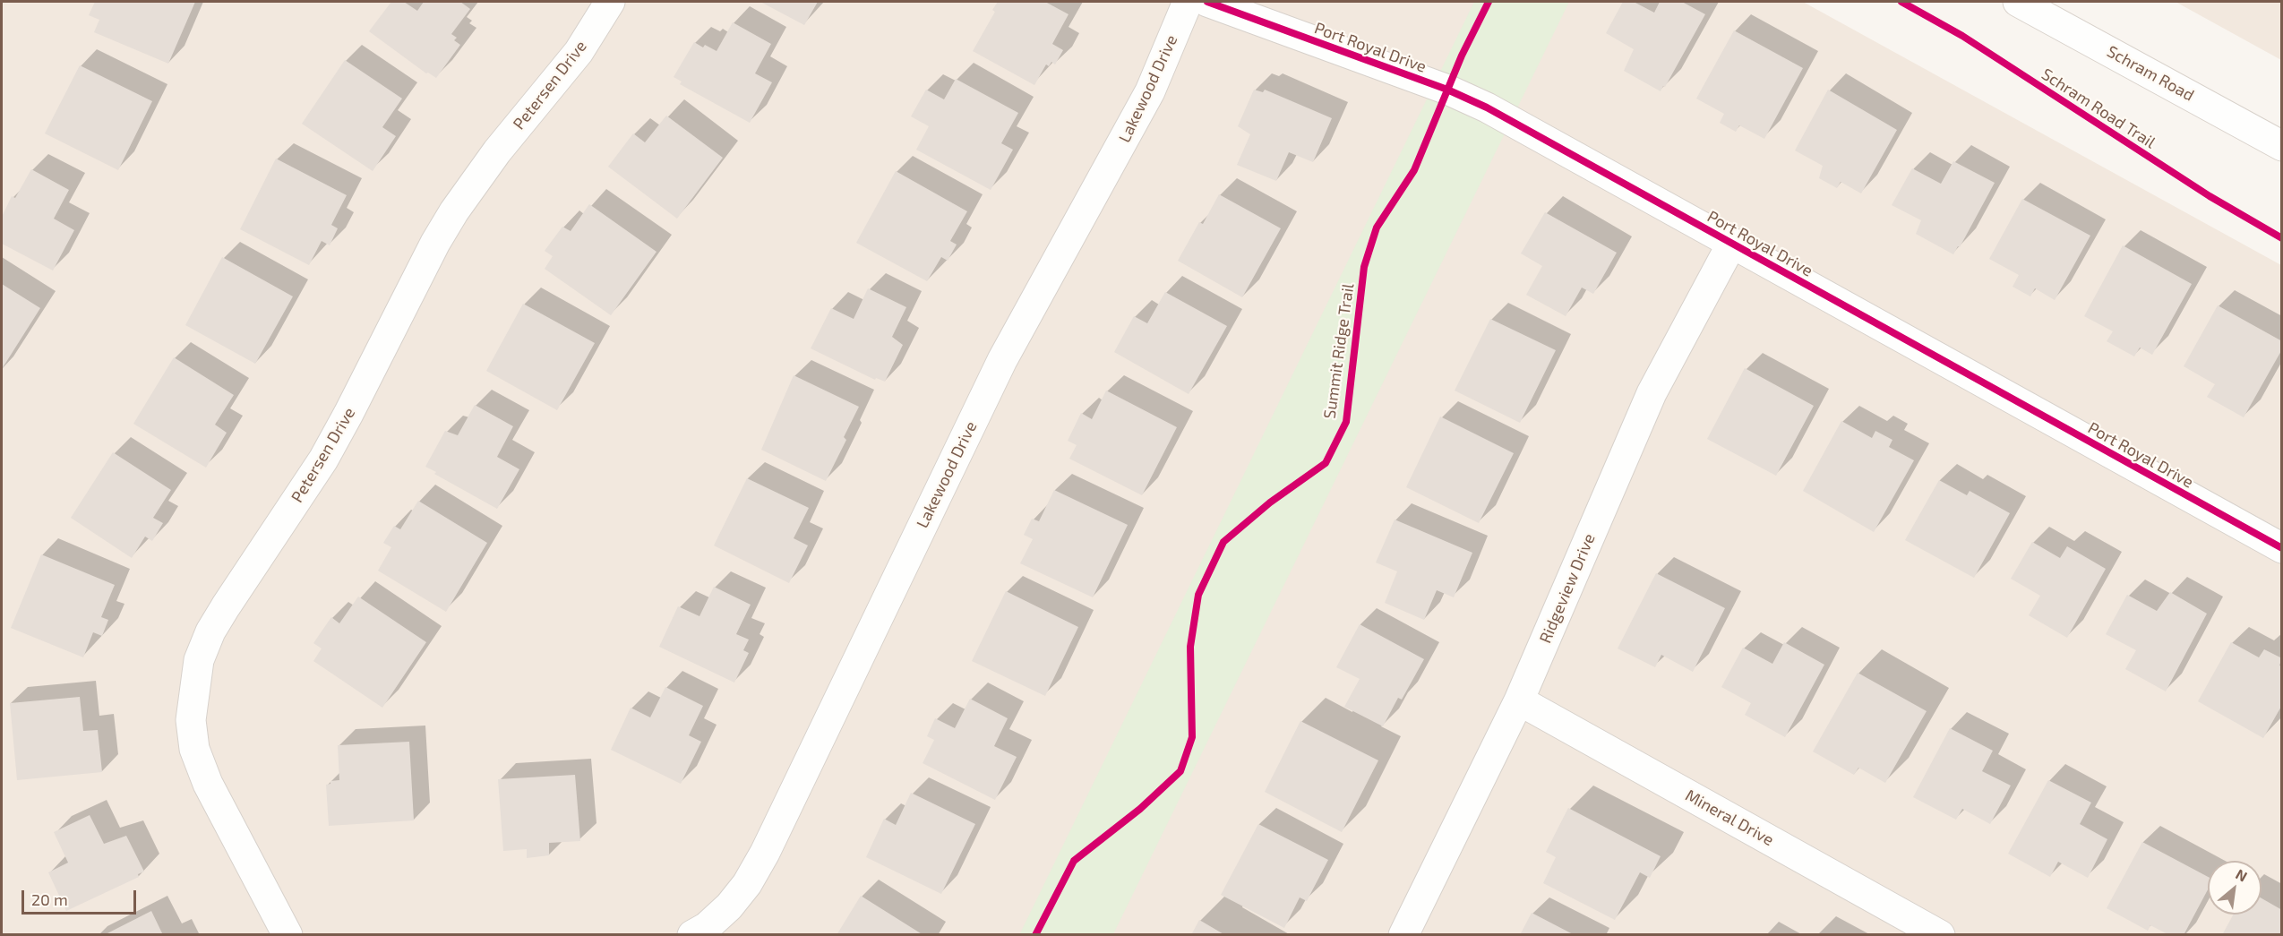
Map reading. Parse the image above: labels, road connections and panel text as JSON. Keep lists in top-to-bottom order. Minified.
{"streets":{"street":["Port Royal Drive","Schram Road","Petersen Drive","Lakewood Drive","Ridgeview Drive","Mineral Drive"],"cycle path":["Schram Road Trail","Summit Ridge Trail"]},"crossings":[["Port Royal Drive","Ridgeview Drive"],["Ridgeview Drive","Mineral Drive"]],"scale_bar":"20 m","north":"top right"}
